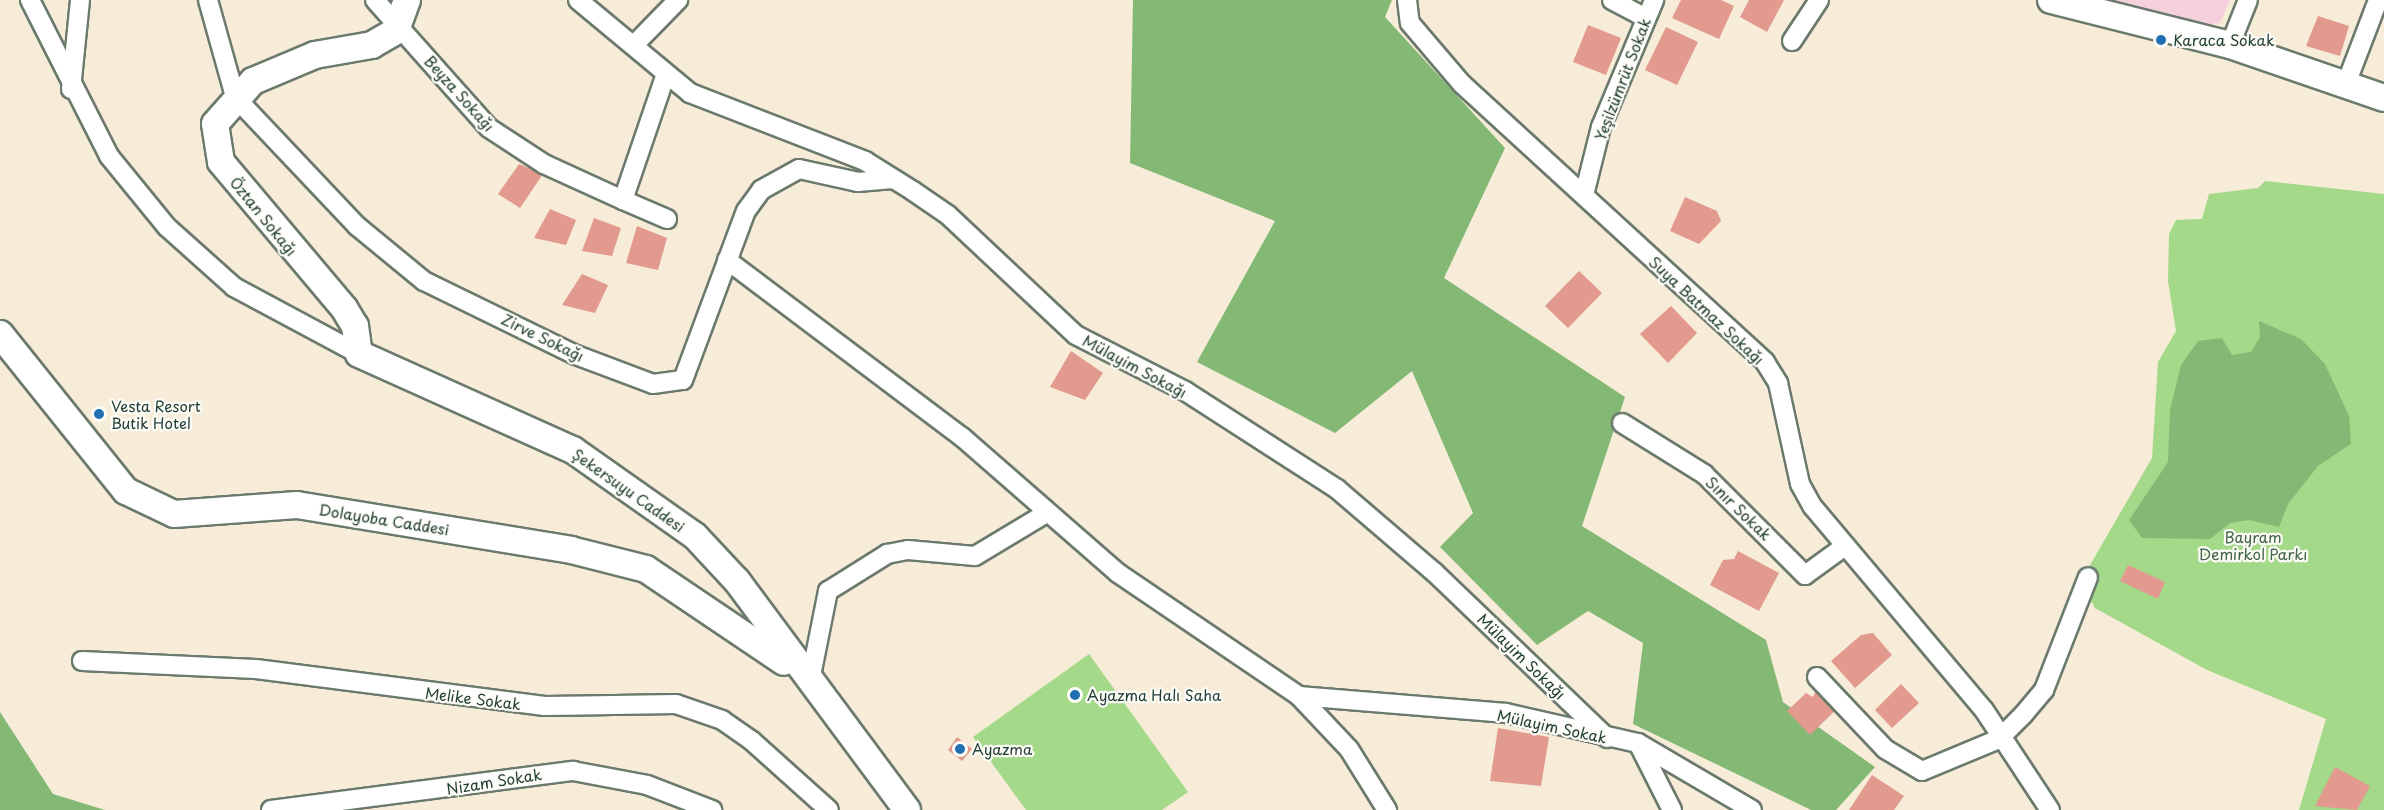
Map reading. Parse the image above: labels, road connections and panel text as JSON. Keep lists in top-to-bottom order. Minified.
{"streets":{"street":["Yeşilzümrüt Sokak","Beyza Sokağı","Öztan Sokağı","Suya Batmaz Sokağı","Zirve Sokağı","Mülayim Sokağı","Şekersuyu Caddesi","Sınır Sokak","Dolayoba Caddesi","Melike Sokak","Mülayim Sokak","Nizam Sokak"]},"crossings":[["Yeşilzümrüt Sokak","Suya Batmaz Sokağı"],["Beyza Sokağı","Öztan Sokağı"],["Öztan Sokağı","Zirve Sokağı"],["Öztan Sokağı","Şekersuyu Caddesi"],["Suya Batmaz Sokağı","Sınır Sokak"],["Zirve Sokağı","Mülayim Sokağı"],["Mülayim Sokağı","Mülayim Sokak"],["Şekersuyu Caddesi","Dolayoba Caddesi"]],"parks":["Bayram Demirkol Parkı"],"places":["Karaca Sokak","Vesta Resort Butik Hotel","Ayazma Halı Saha","Ayazma"]}
